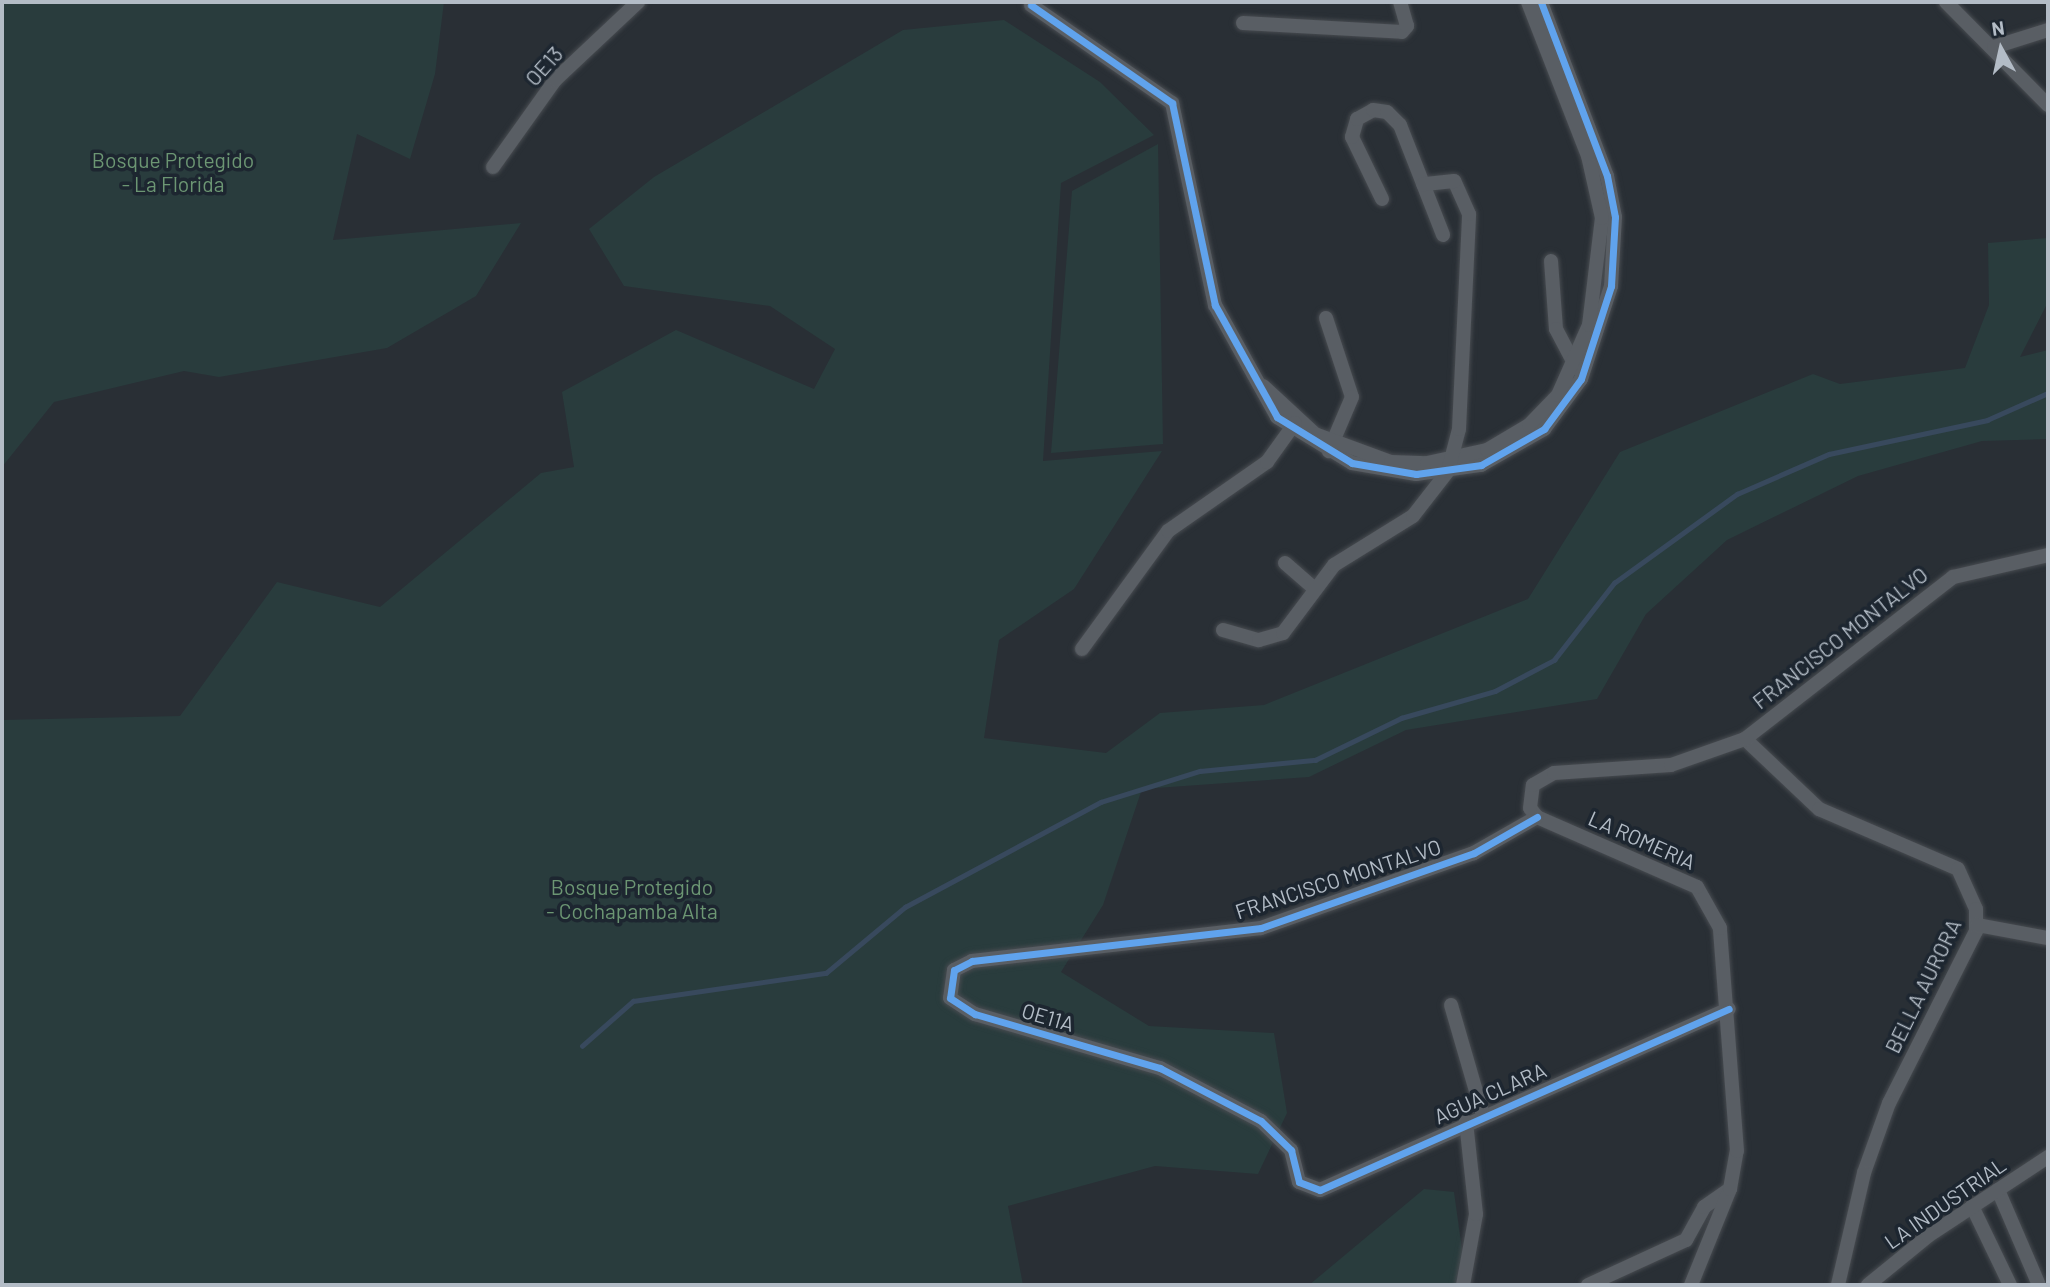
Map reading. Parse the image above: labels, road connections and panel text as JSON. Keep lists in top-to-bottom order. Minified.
{"streets":{"street":["OE13","FRANCISCO MONTALVO","LA ROMERIA","BELLA AURORA","OE11A","AGUA CLARA","LA INDUSTRIAL"]},"crossings":[["FRANCISCO MONTALVO","LA ROMERIA"],["FRANCISCO MONTALVO","BELLA AURORA"],["FRANCISCO MONTALVO","OE11A"],["LA ROMERIA","AGUA CLARA"],["OE11A","AGUA CLARA"]],"parks":["Bosque Protegido - La Florida","Bosque Protegido - Cochapamba Alta"],"north":"top"}
